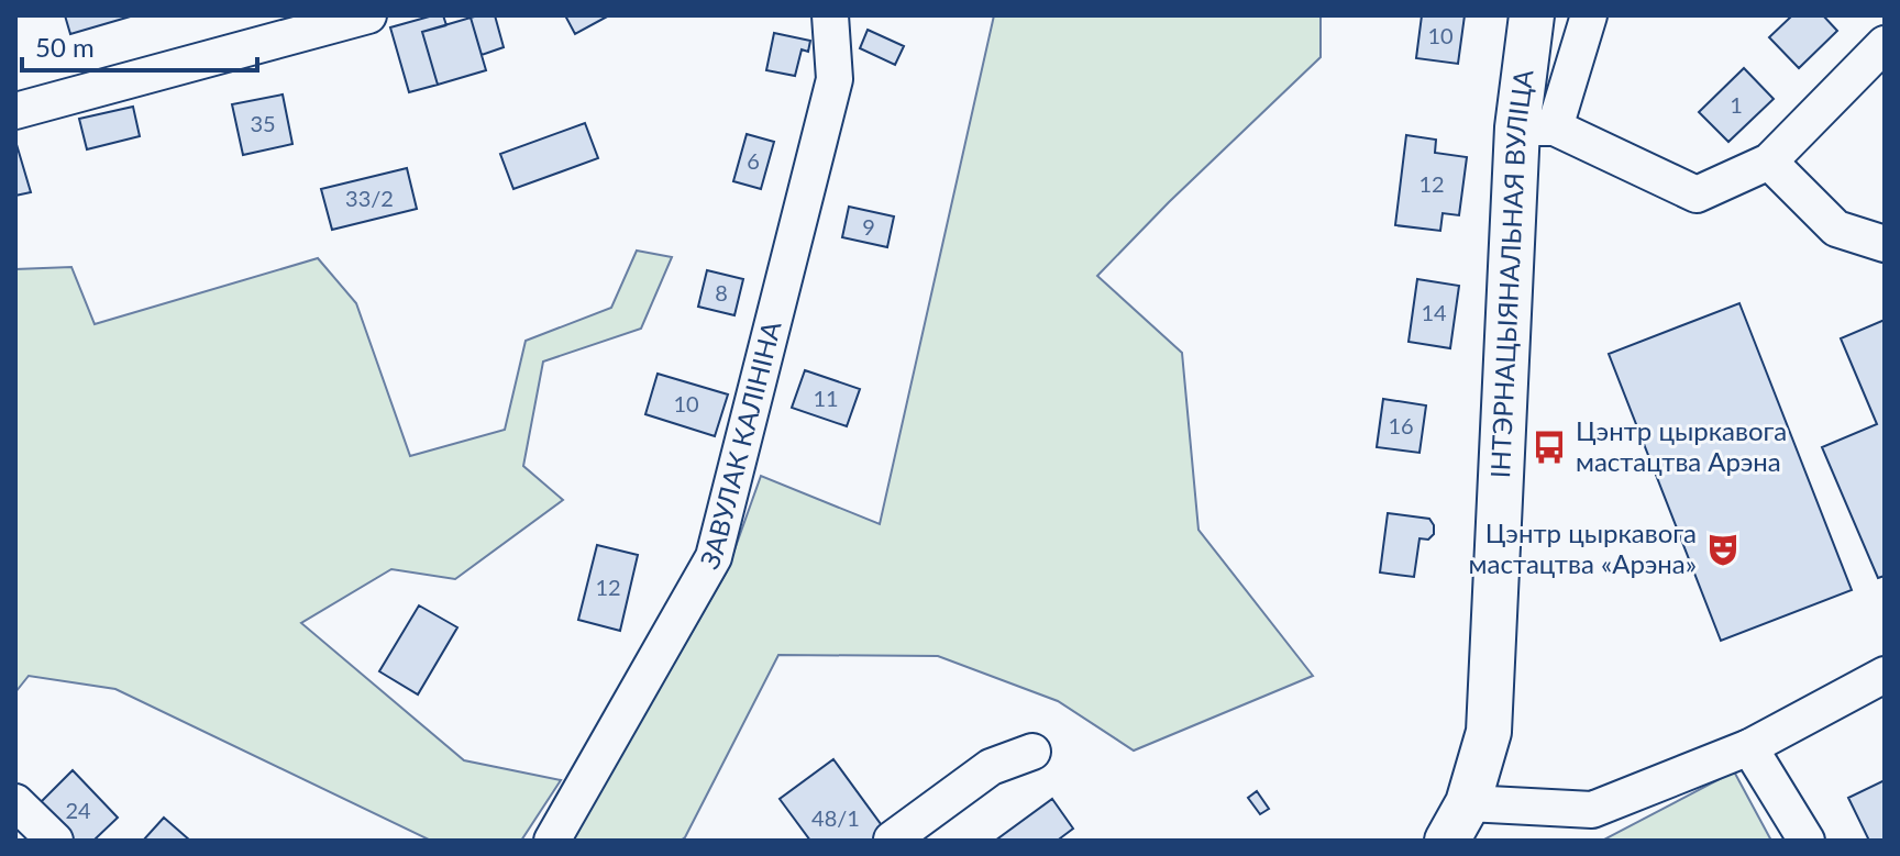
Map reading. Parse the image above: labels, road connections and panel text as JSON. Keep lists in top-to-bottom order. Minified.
{"streets":{"main road":["ІНТЭРНАЦЫЯНАЛЬНАЯ ВУЛІЦА"],"street":["ЗАВУЛАК КАЛІНІНА"]},"places":{"bus stop":["Цэнтр цыркавога мастацтва Арэна"],"theatre":["Цэнтр цыркавога мастацтва «Арэна»"]},"house_numbers":["10","1","35","6","12","33/2","9","8","14","11","10","16","12","24","48/1"],"scale_bar":"50 m"}
